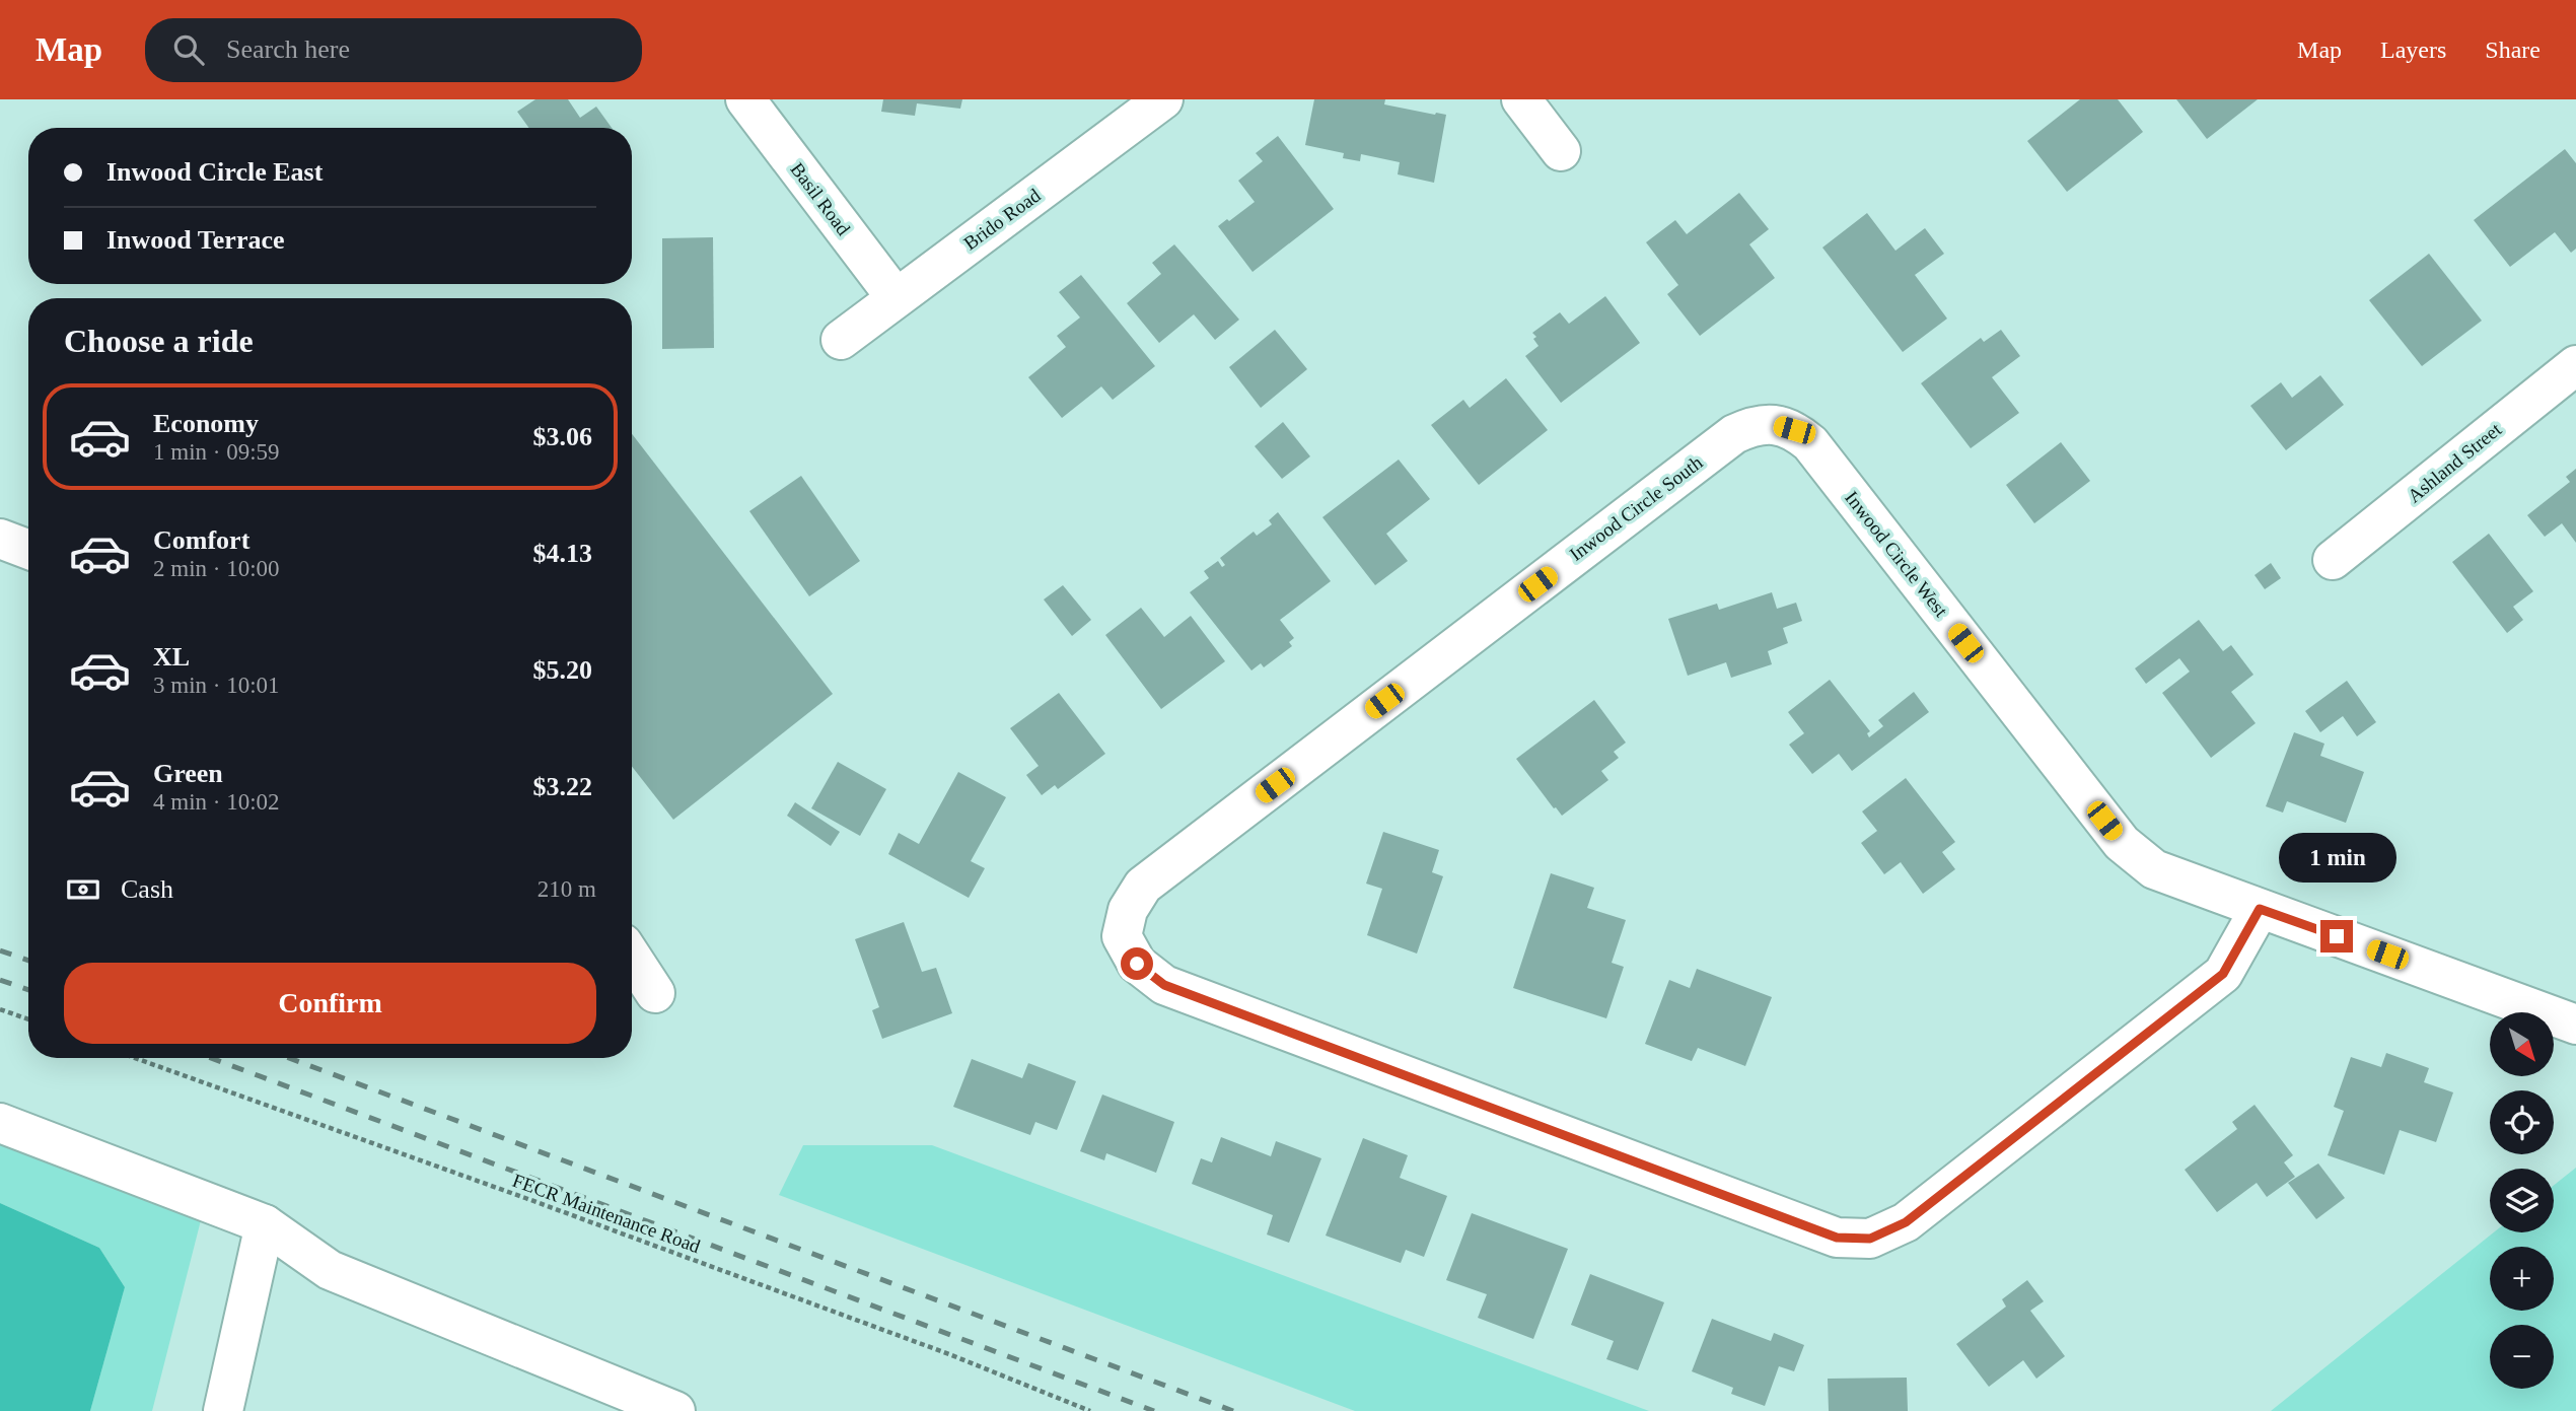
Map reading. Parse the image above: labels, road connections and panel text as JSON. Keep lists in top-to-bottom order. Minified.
{"streets":{"street":["Basil Road","Brido Road","Ashland Street","Inwood Circle South","Inwood Circle West"],"path":["FECR Maintenance Road"]},"crossings":[["Basil Road","Brido Road"],["Inwood Circle South","Inwood Circle West"]],"north":"bottom right","page":{"header":"Map","search":"Search here","nav":["Map","Layers","Share"],"banner":["Inwood Circle East","Inwood Terrace"],"heading":"Choose a ride","list":[{"name":"Economy","note":"1 min · 09:59","value":"$3.06"},{"name":"Comfort","note":"2 min · 10:00","value":"$4.13"},{"name":"XL","note":"3 min · 10:01","value":"$5.20"},{"name":"Green","note":"4 min · 10:02","value":"$3.22"}],"bubble":"1 min","pay":["Cash","210 m"],"buttons":"Confirm","map_buttons":["+","−"]}}
